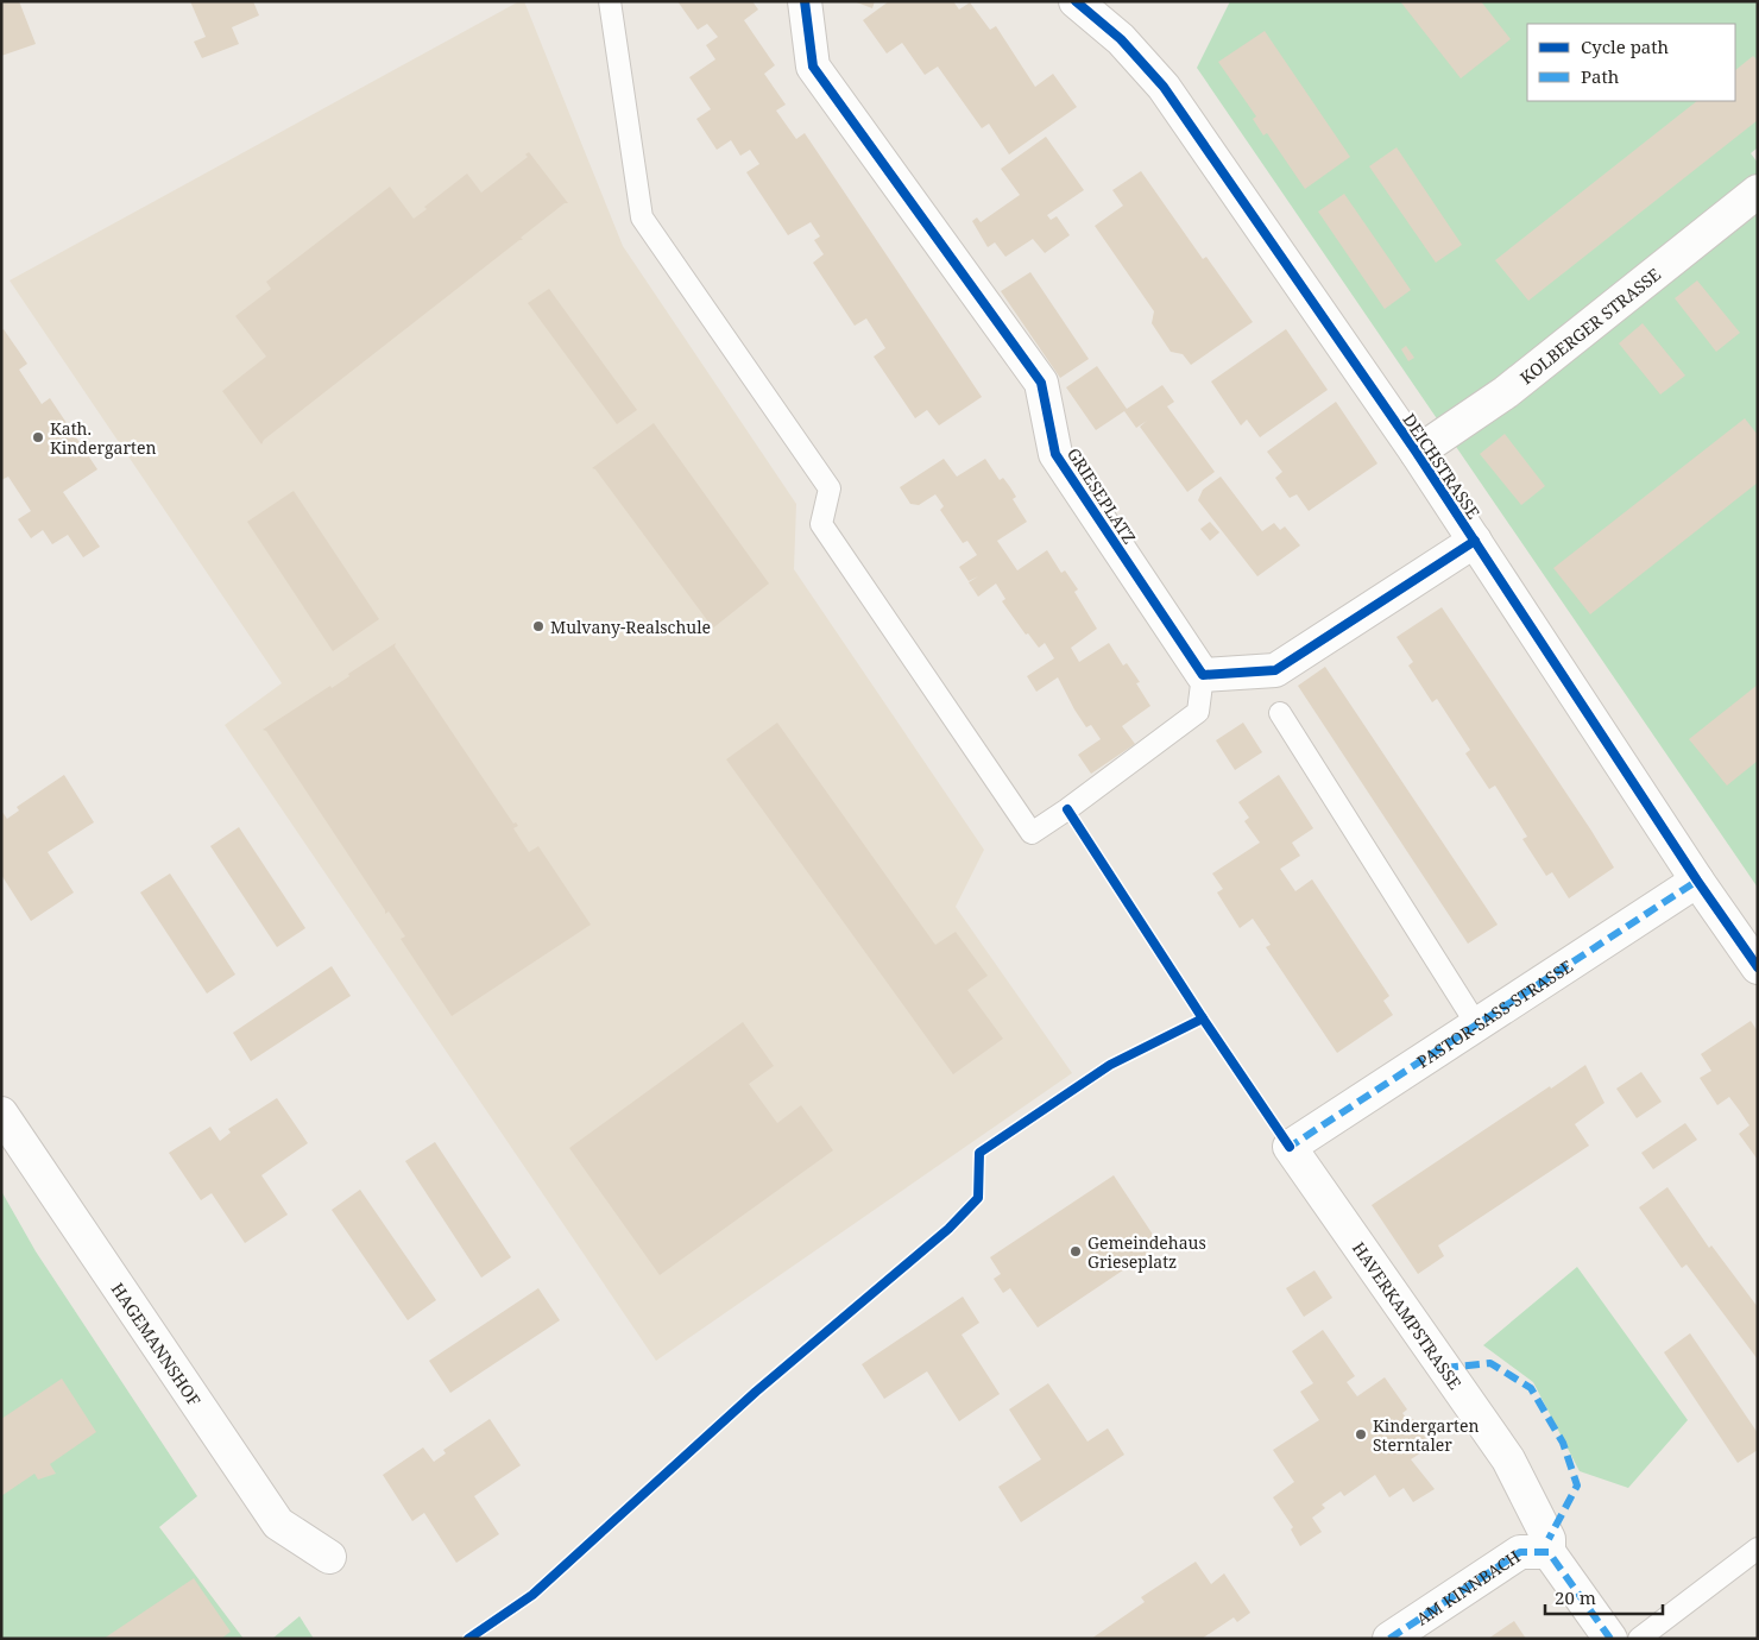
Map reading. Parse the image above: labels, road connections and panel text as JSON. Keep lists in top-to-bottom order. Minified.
{"streets":{"street":["KOLBERGER STRASSE","DEICHSTRASSE","GRIESEPLATZ","PASTOR-SASS-STRASSE","HAVERKAMPSTRASSE","HAGEMANNSHOF","AM KINNBACH"]},"crossings":[["KOLBERGER STRASSE","DEICHSTRASSE"],["DEICHSTRASSE","PASTOR-SASS-STRASSE"],["PASTOR-SASS-STRASSE","HAVERKAMPSTRASSE"],["HAVERKAMPSTRASSE","AM KINNBACH"]],"places":["Kath. Kindergarten","Mulvany-Realschule","Gemeindehaus Grieseplatz","Kindergarten Sterntaler"],"legend":["Cycle path","Path"],"scale_bar":"20 m"}
